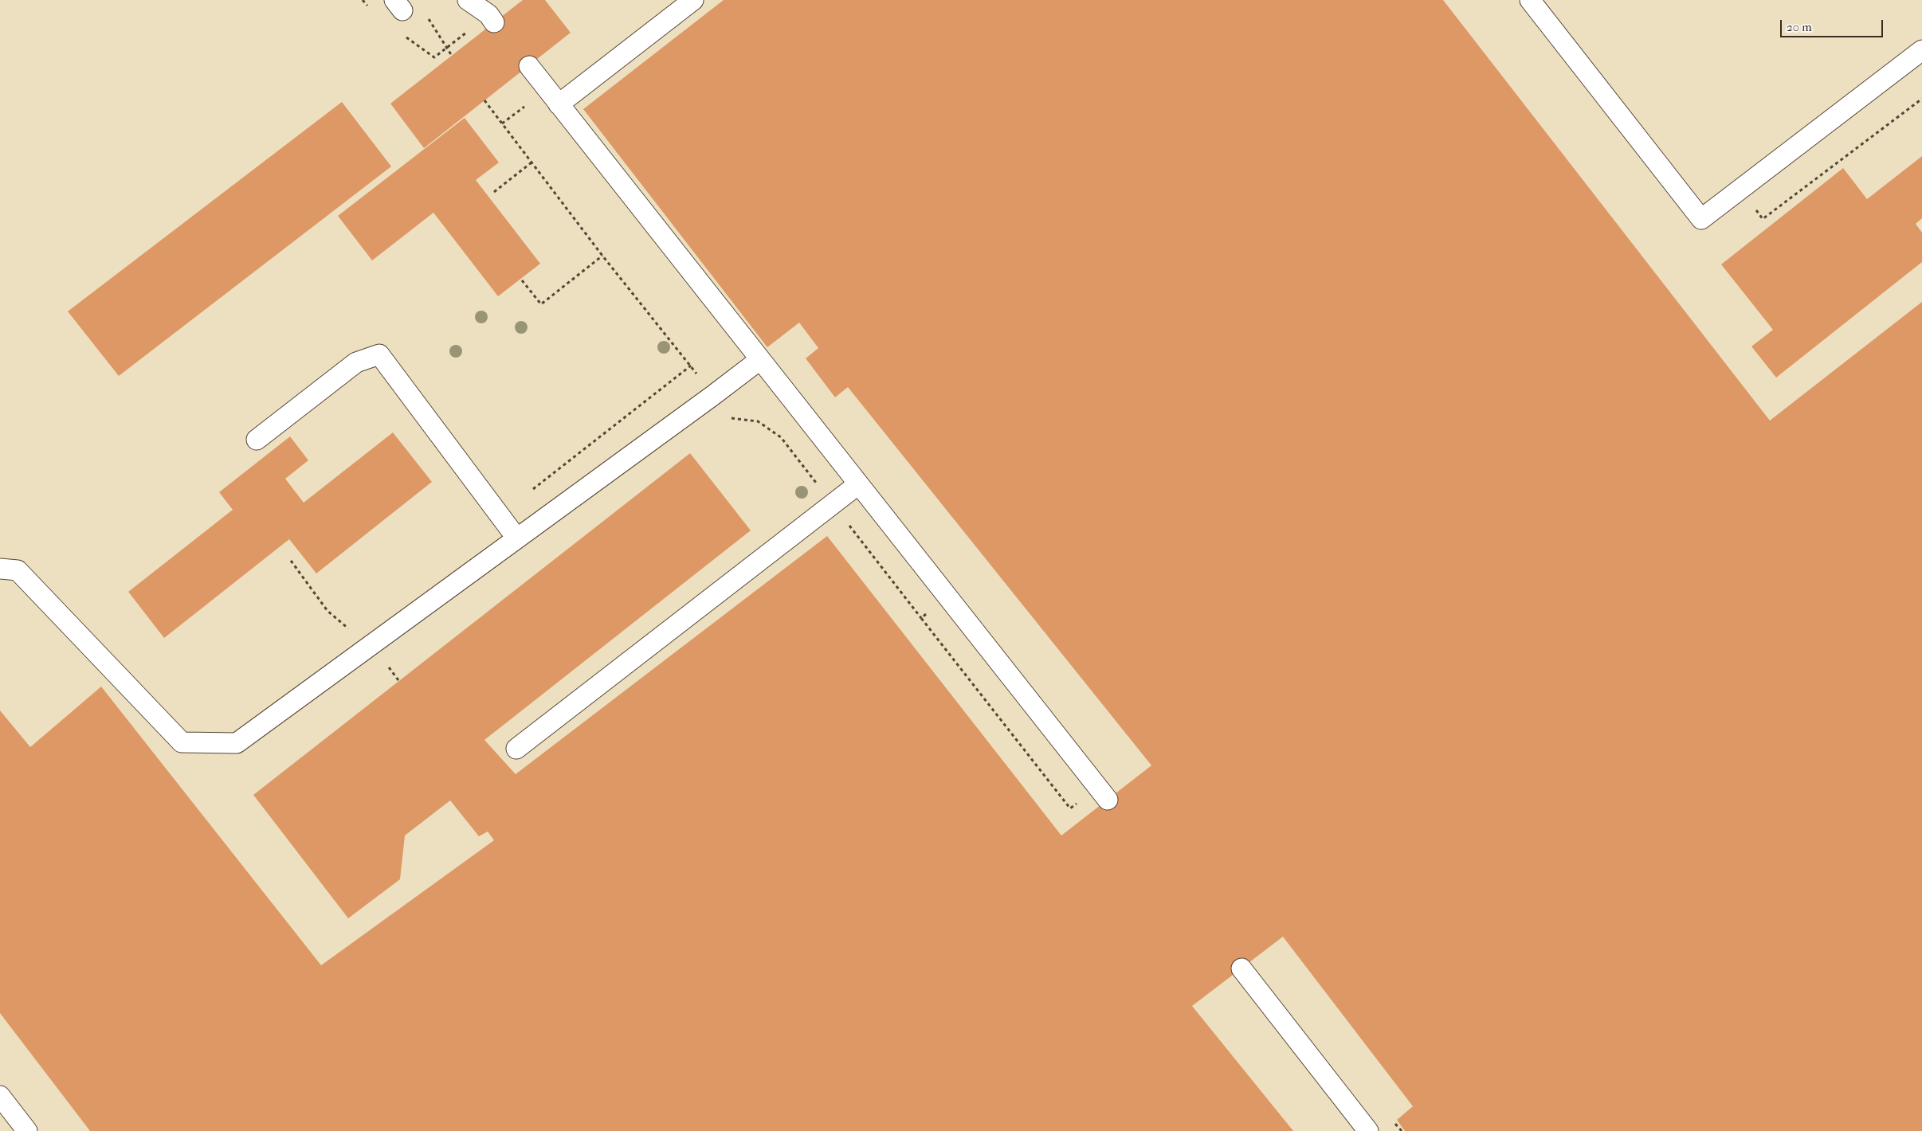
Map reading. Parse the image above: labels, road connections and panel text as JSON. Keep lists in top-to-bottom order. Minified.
{"scale_bar":"20 m"}
